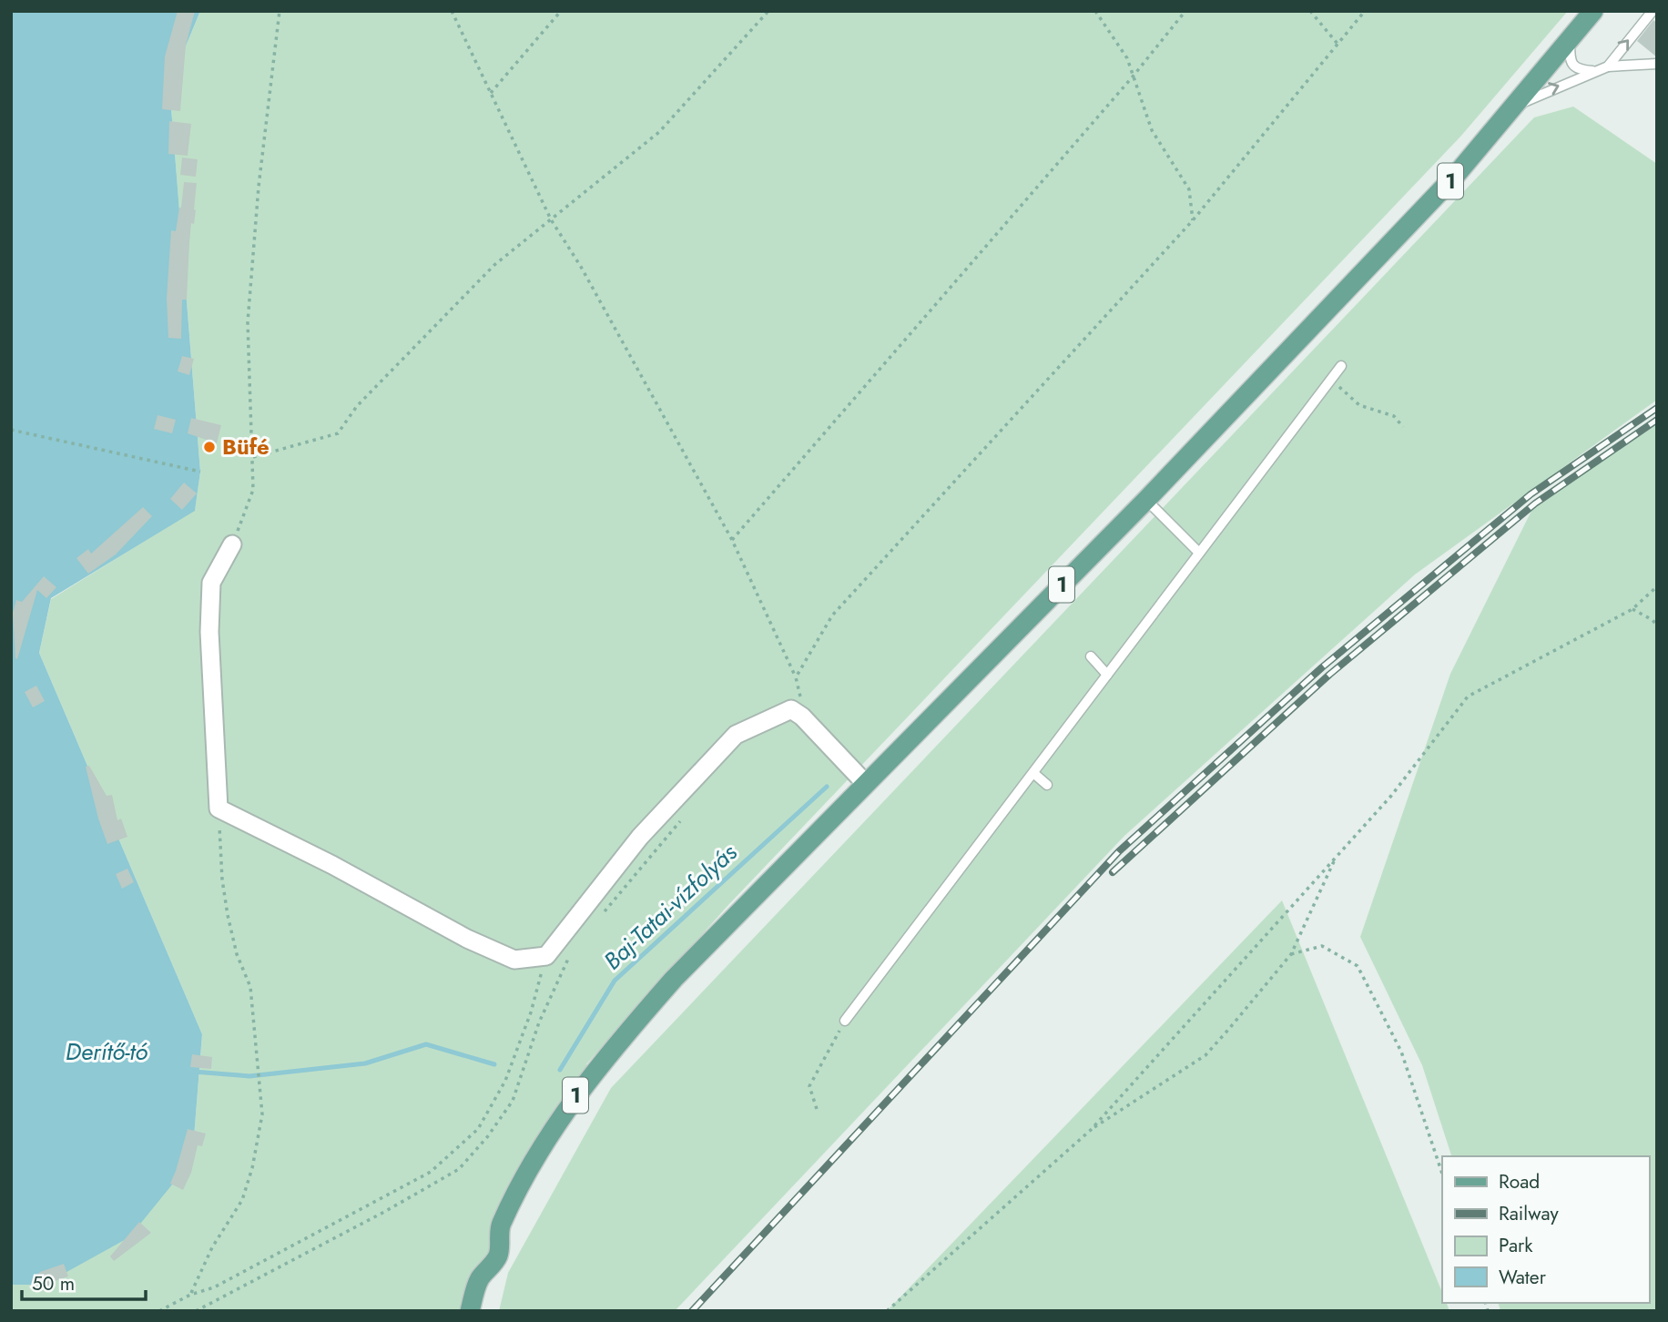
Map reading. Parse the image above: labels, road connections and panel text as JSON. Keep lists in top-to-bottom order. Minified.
{"streets":{"main road":["1"]},"water":["Baj-Tatai-vízfolyás","Derítő-tó"],"places":["Büfé"],"legend":["Road","Railway","Park","Water"],"scale_bar":"50 m"}
